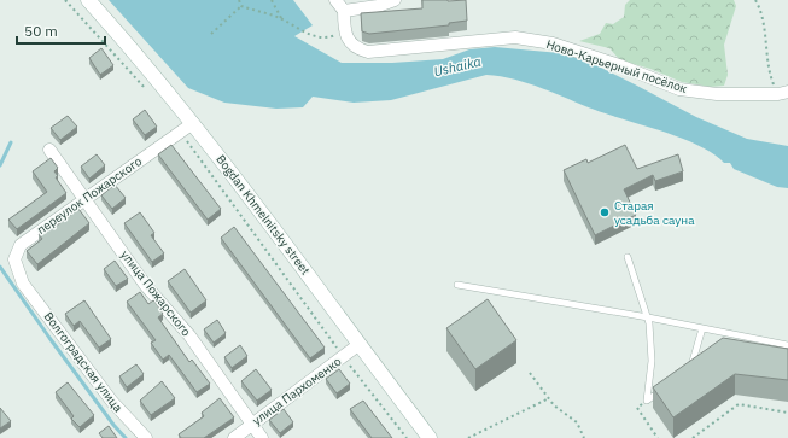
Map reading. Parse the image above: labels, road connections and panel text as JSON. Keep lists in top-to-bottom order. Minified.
{"streets":{"street":["Ново-Карьерный посёлок","переулок Пожарского","Bogdan Khmelnitsky street","улица Пожарского","Волгоградская улица","улица Пархоменко"]},"crossings":[["переулок Пожарского","Bogdan Khmelnitsky street"],["переулок Пожарского","улица Пожарского"],["переулок Пожарского","Волгоградская улица"],["Bogdan Khmelnitsky street","улица Пархоменко"],["улица Пожарского","улица Пархоменко"]],"water":["Ushaika"],"places":["Старая усадьба сауна"],"scale_bar":"50 m"}
